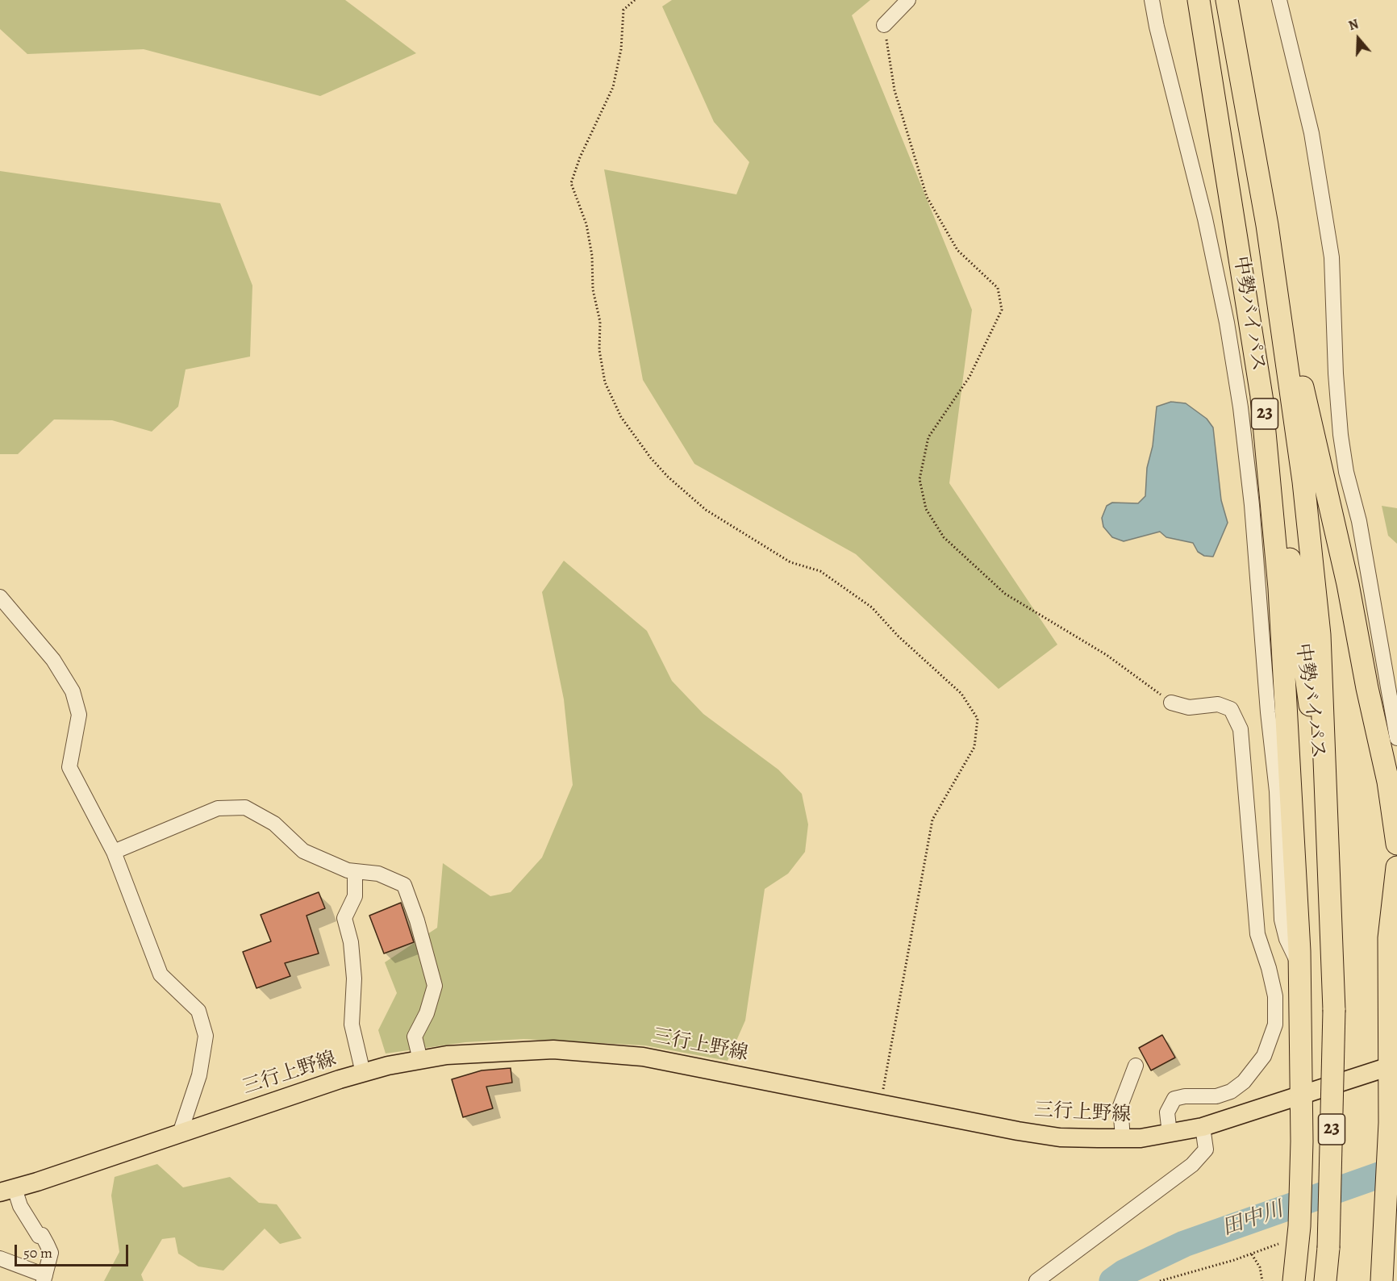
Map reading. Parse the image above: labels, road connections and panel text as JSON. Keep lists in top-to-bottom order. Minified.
{"streets":{"highway":["中勢バイパス","23"],"main road":["三行上野線"]},"water":["田中川"],"scale_bar":"50 m","north":"top"}
